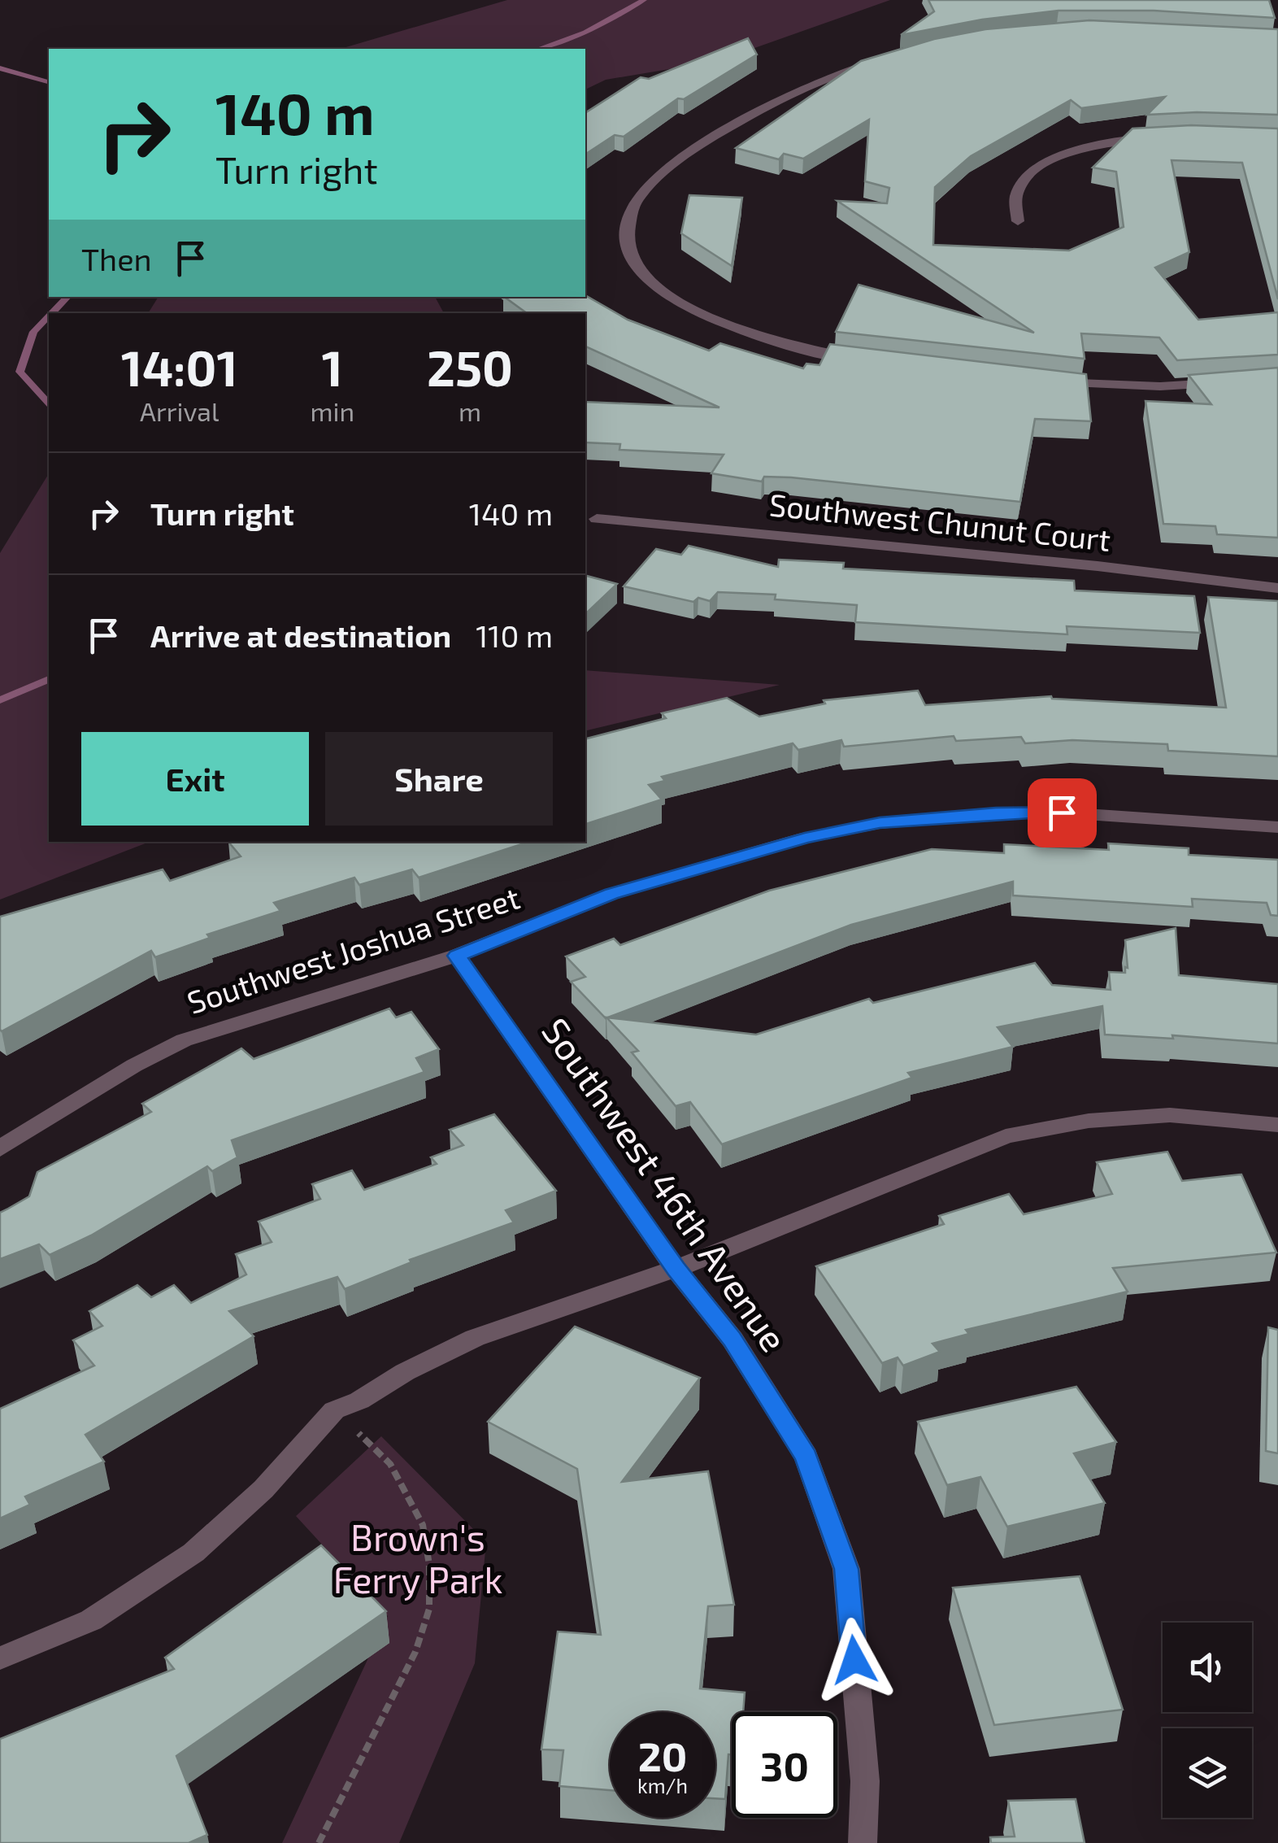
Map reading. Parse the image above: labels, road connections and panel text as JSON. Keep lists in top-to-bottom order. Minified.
{"streets":{"street":["Southwest Chunut Court","Southwest Joshua Street","Southwest 46th Avenue"]},"crossings":[["Southwest Joshua Street","Southwest 46th Avenue"]],"parks":["Brown's Ferry Park"],"page":{"turn":["140 m","Turn right"],"then":"Then","eta":["14:01","Arrival","1","min","250","m"],"list":[{"name":"Turn right","value":"140 m"},{"name":"Arrive at destination","value":"110 m"}],"buttons":["Exit","Share"],"speed":"20 km/h","limit":"30"}}
